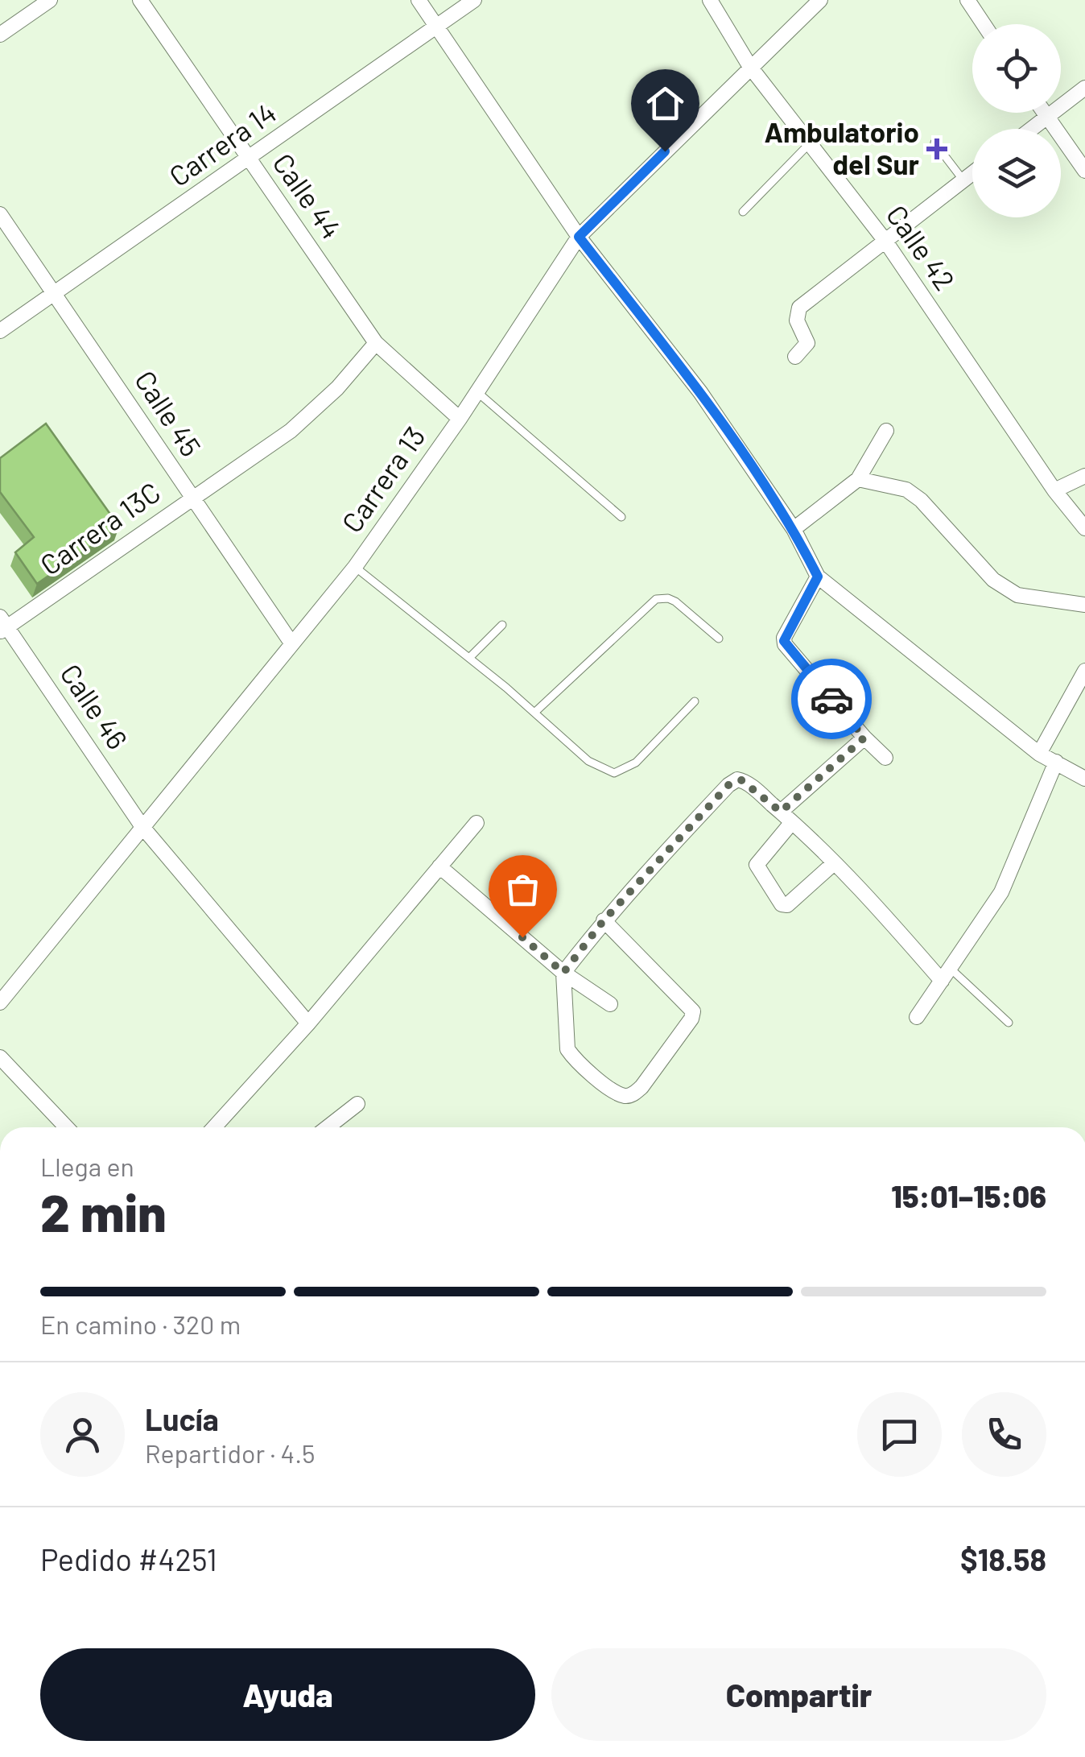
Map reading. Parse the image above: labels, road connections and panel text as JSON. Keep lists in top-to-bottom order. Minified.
{"streets":{"street":["Carrera 14","Calle 44","Calle 42","Calle 45","Carrera 13","Carrera 13C","Calle 46"]},"crossings":[["Carrera 14","Calle 44"],["Carrera 14","Calle 45"],["Calle 44","Carrera 13"],["Calle 44","Carrera 13C"],["Calle 42","Carrera 13"],["Calle 45","Carrera 13"],["Calle 45","Carrera 13C"],["Carrera 13","Calle 46"],["Carrera 13C","Calle 46"]],"places":{"health":["Ambulatorio del Sur"]},"page":{"heading":["2 min","Llega en","15:01–15:06"],"panel":["Lucía","Repartidor · 4.5","Pedido #4251","$18.58"],"bar":"En camino · 320 m","buttons":["Ayuda","Compartir"]}}
